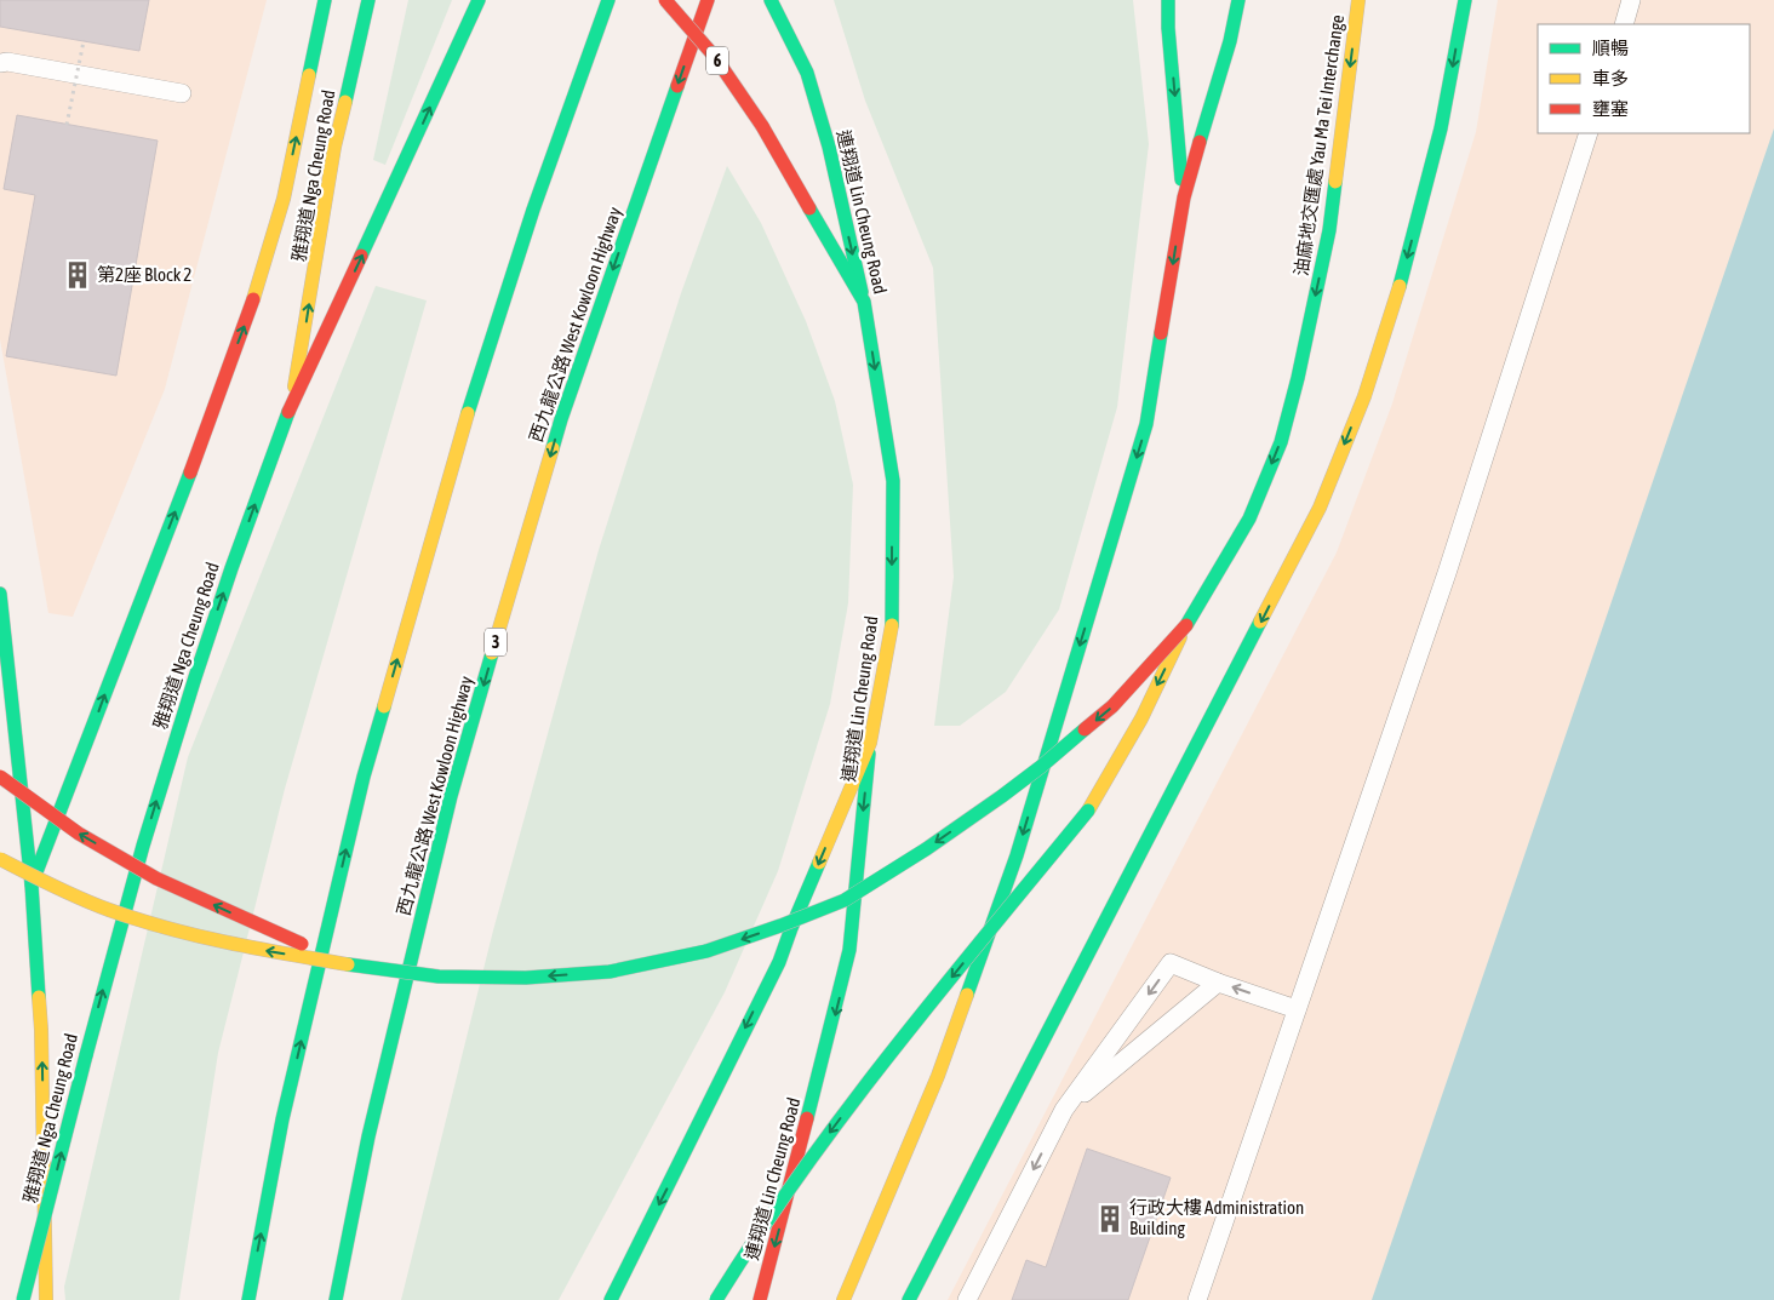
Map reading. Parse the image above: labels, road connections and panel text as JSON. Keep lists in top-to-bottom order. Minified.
{"streets":{"main road":["6","油麻地交匯處 Yau Ma Tei Interchange","雅翔道 Nga Cheung Road","連翔道 Lin Cheung Road","西九龍公路 West Kowloon Highway","3"]},"crossings":[["6","連翔道 Lin Cheung Road"]],"one_way":["油麻地交匯處 Yau Ma Tei Interchange"],"places":{"building":["第2座 Block 2","行政大樓 Administration Building"]},"legend":["順暢","車多","壅塞"]}
